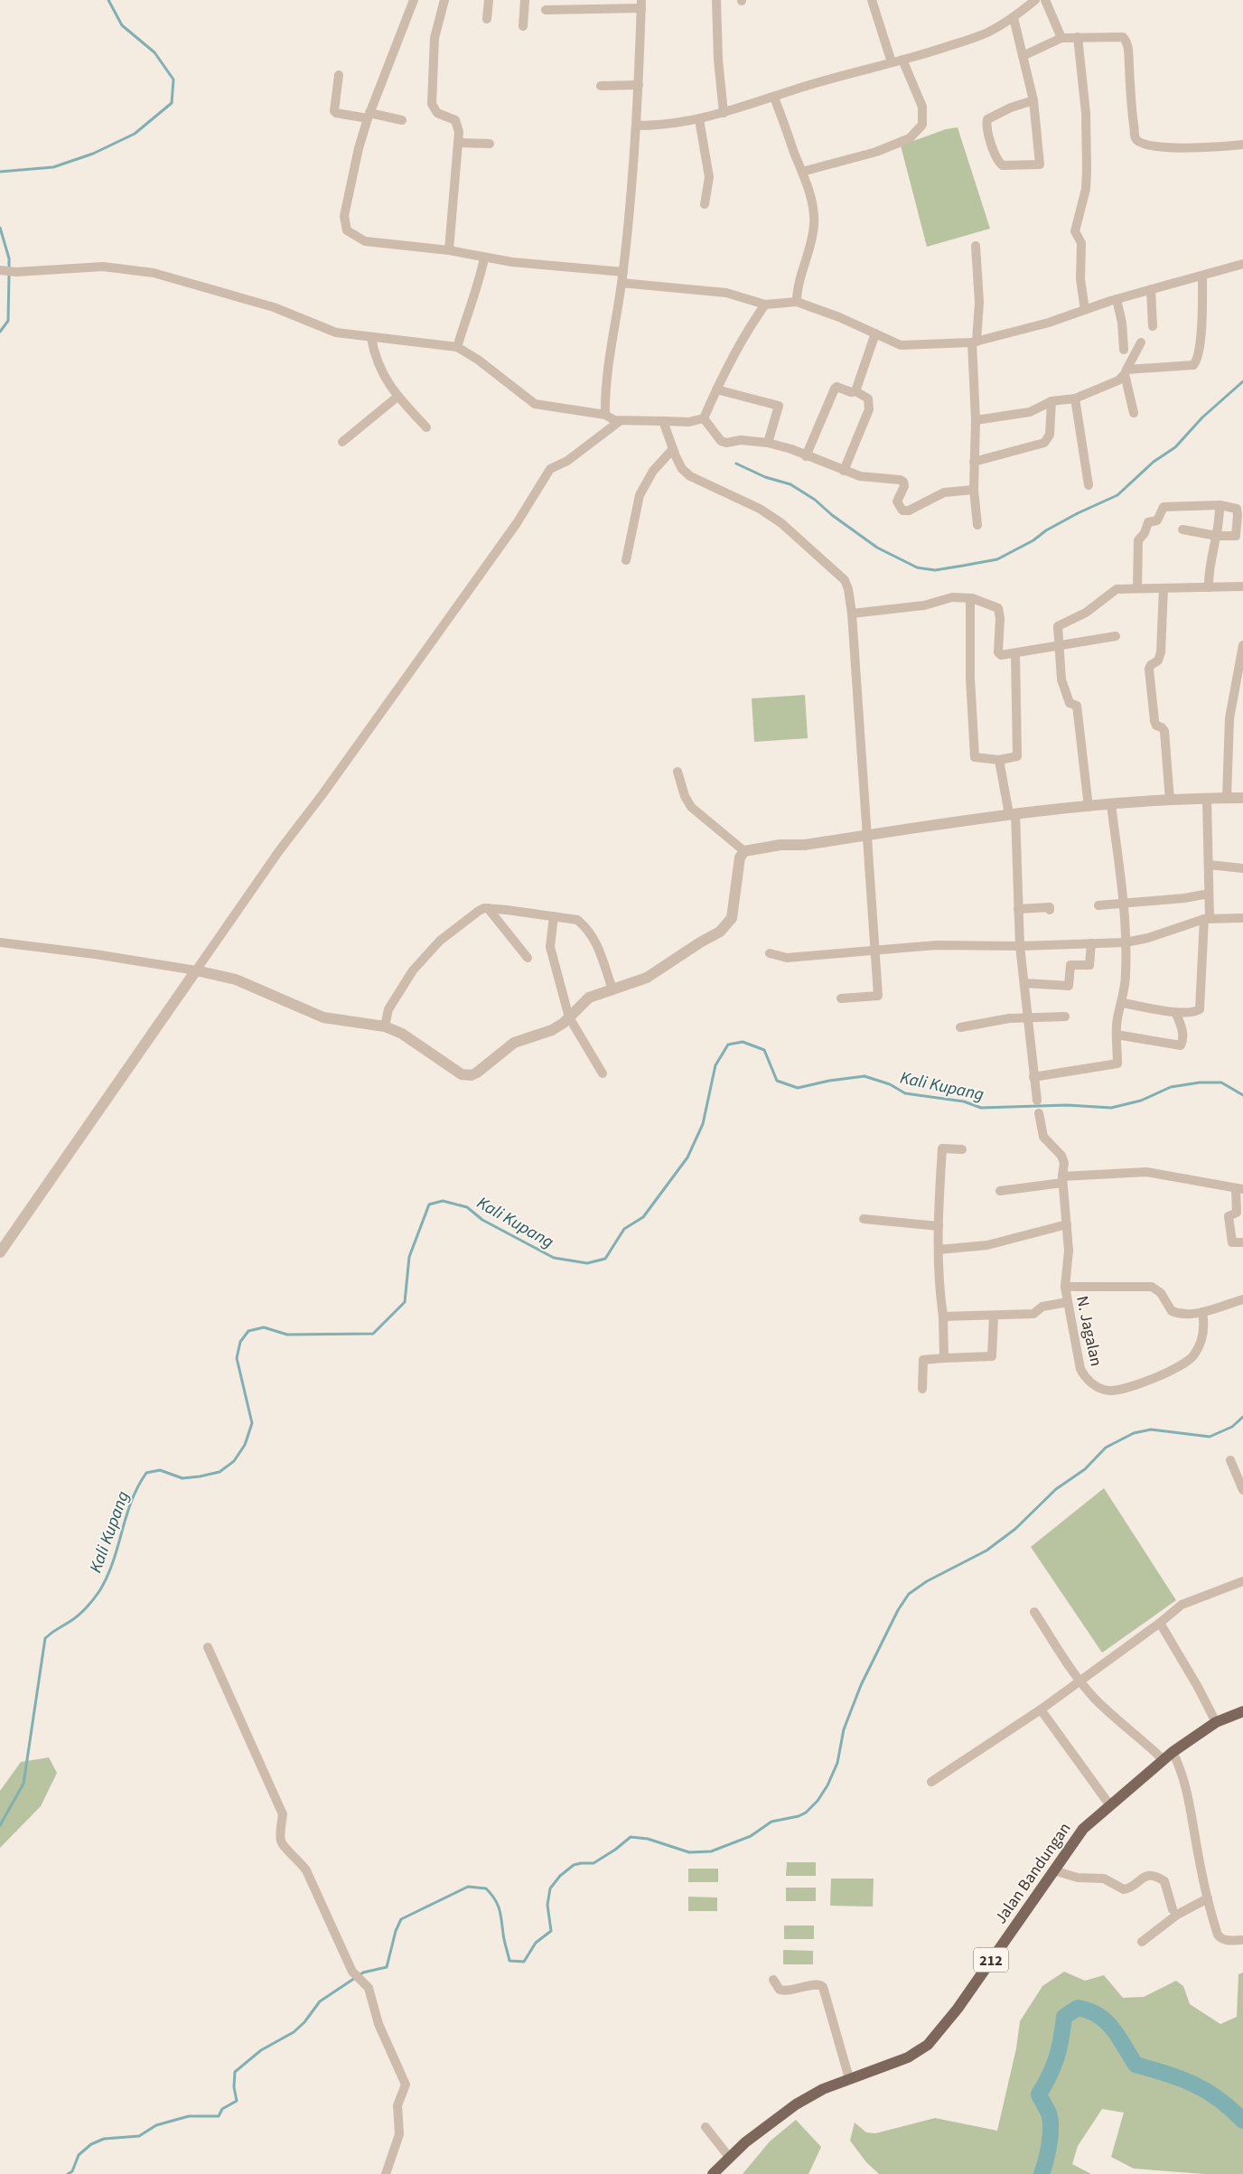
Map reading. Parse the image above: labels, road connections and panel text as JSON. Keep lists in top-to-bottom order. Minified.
{"streets":{"main road":["Jalan Bandungan","212"],"street":["N. Jagalan"]},"water":["Kali Kupang"]}
